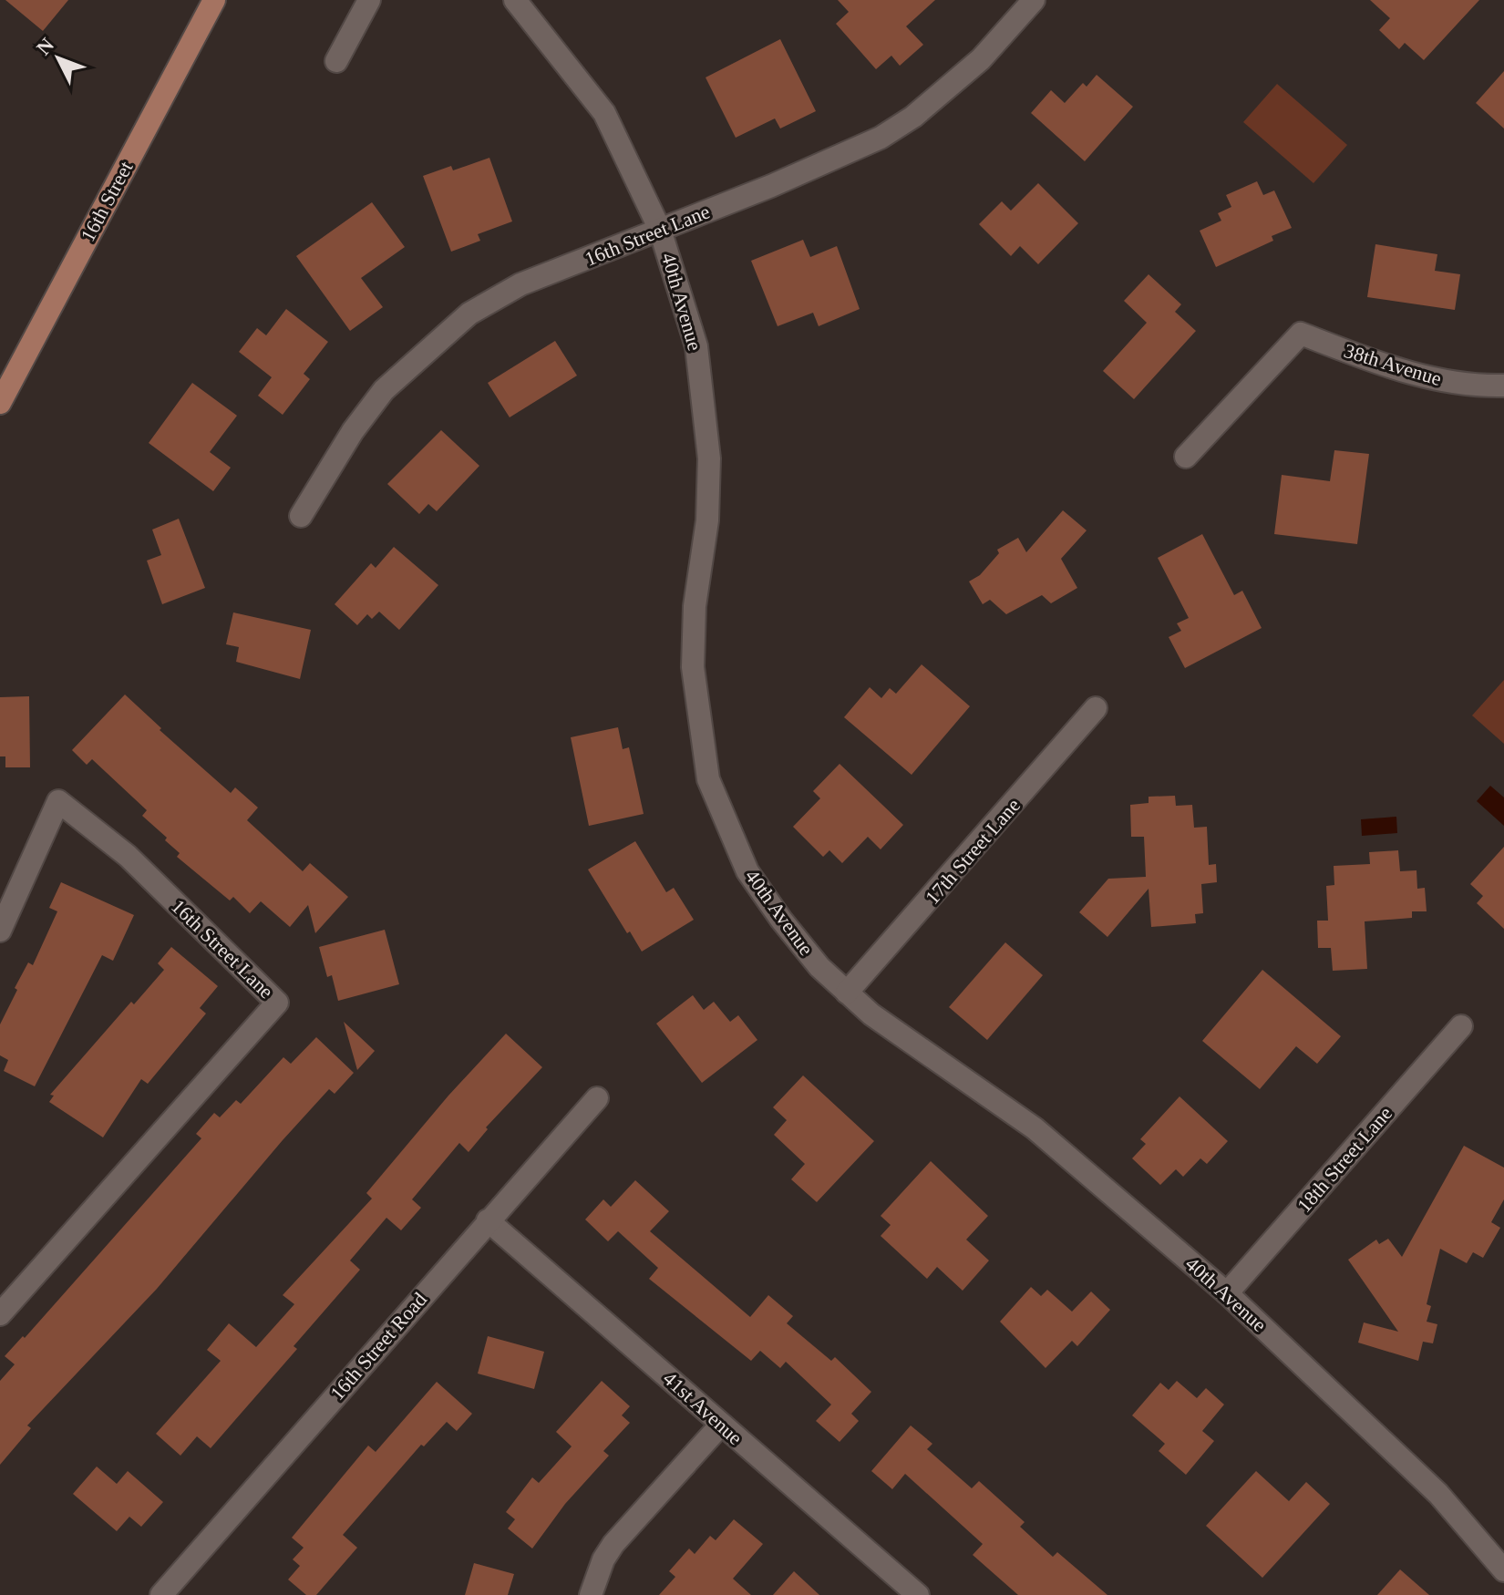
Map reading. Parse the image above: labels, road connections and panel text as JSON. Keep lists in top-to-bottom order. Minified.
{"streets":{"main road":["16th Street"],"street":["16th Street Lane","40th Avenue","38th Avenue","17th Street Lane","18th Street Lane","16th Street Road","41st Avenue"]},"crossings":[["16th Street Lane","40th Avenue"],["40th Avenue","17th Street Lane"],["40th Avenue","18th Street Lane"],["16th Street Road","41st Avenue"]],"north":"top left"}
